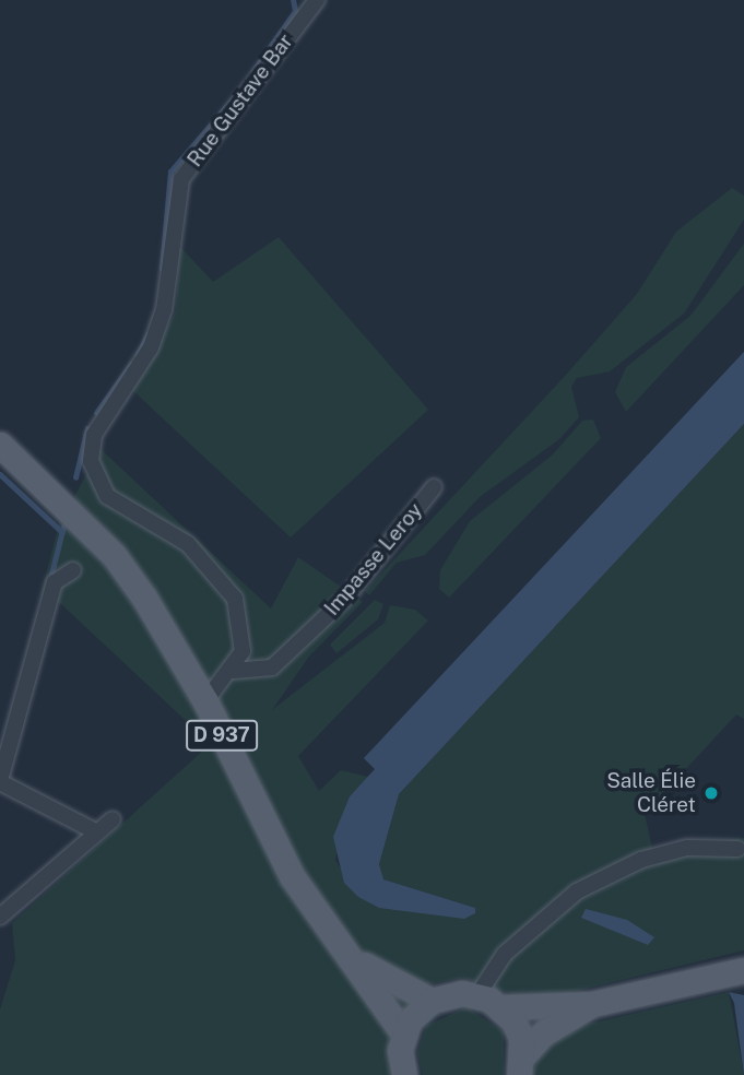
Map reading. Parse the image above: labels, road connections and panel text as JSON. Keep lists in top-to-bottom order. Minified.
{"streets":{"main road":["D 937"],"street":["Rue Gustave Bar","Impasse Leroy"]},"crossings":[["Rue Gustave Bar","Impasse Leroy"]],"places":["Salle Élie Cléret"]}
